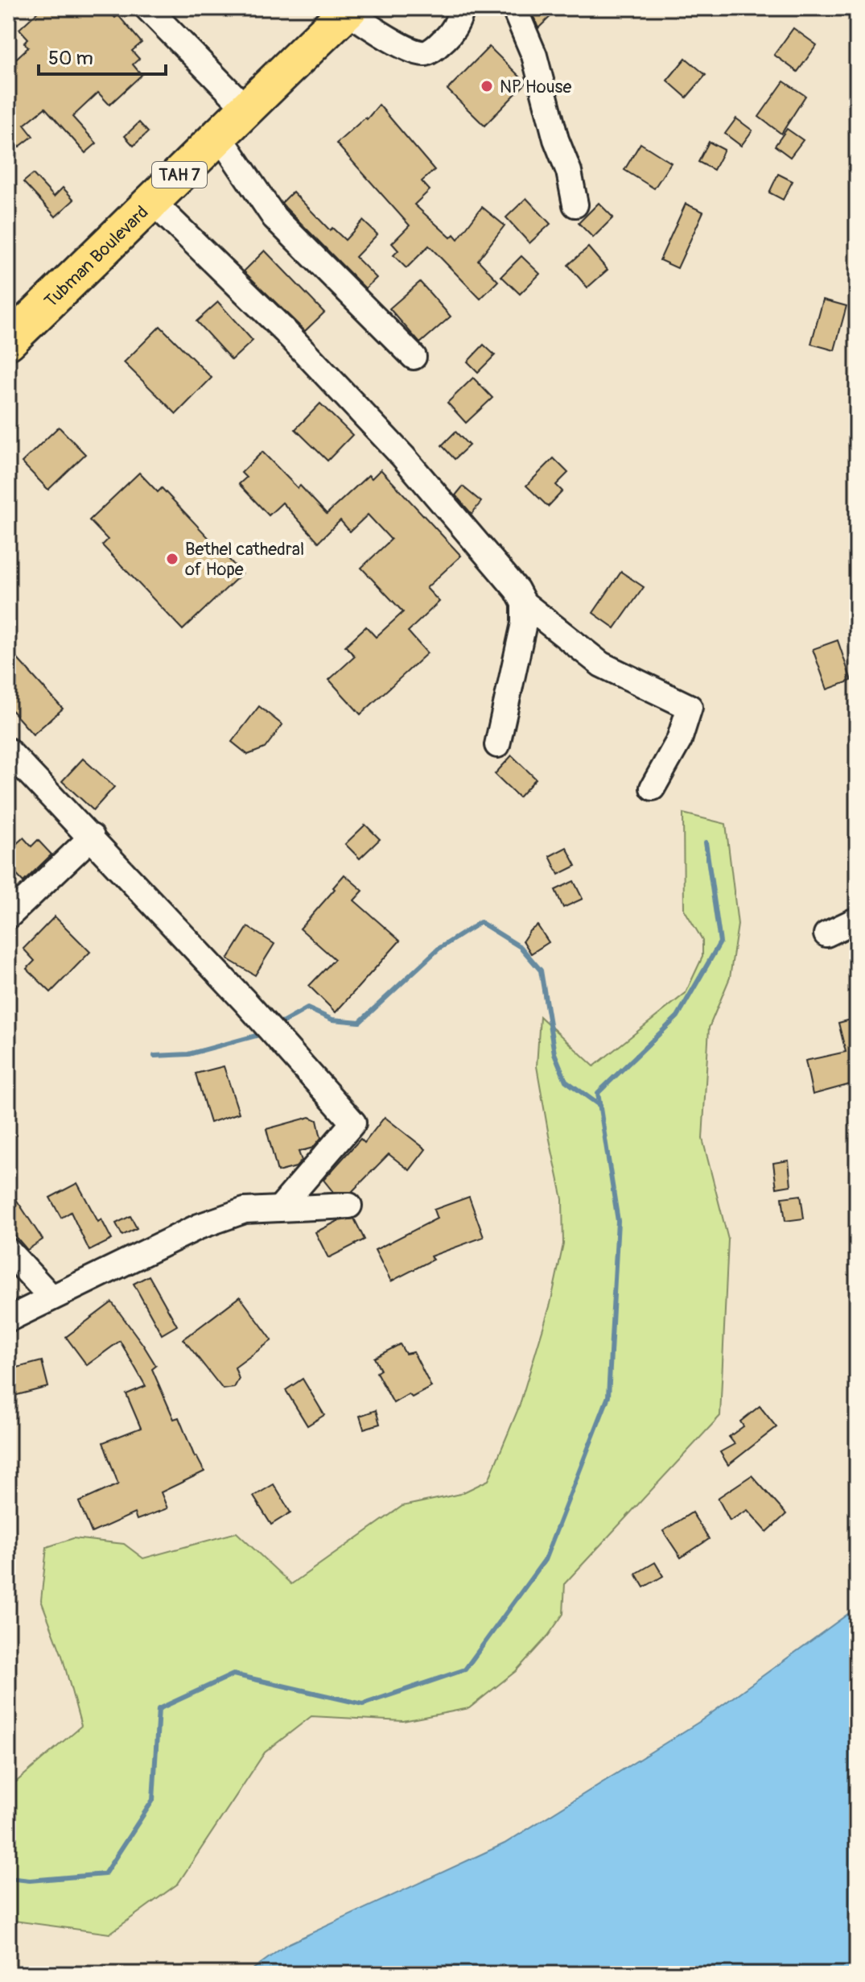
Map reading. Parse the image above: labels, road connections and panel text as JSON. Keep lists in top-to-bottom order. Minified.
{"streets":{"highway":["TAH 7","Tubman Boulevard"]},"places":["NP House","Bethel cathedral of Hope"],"scale_bar":"50 m"}
